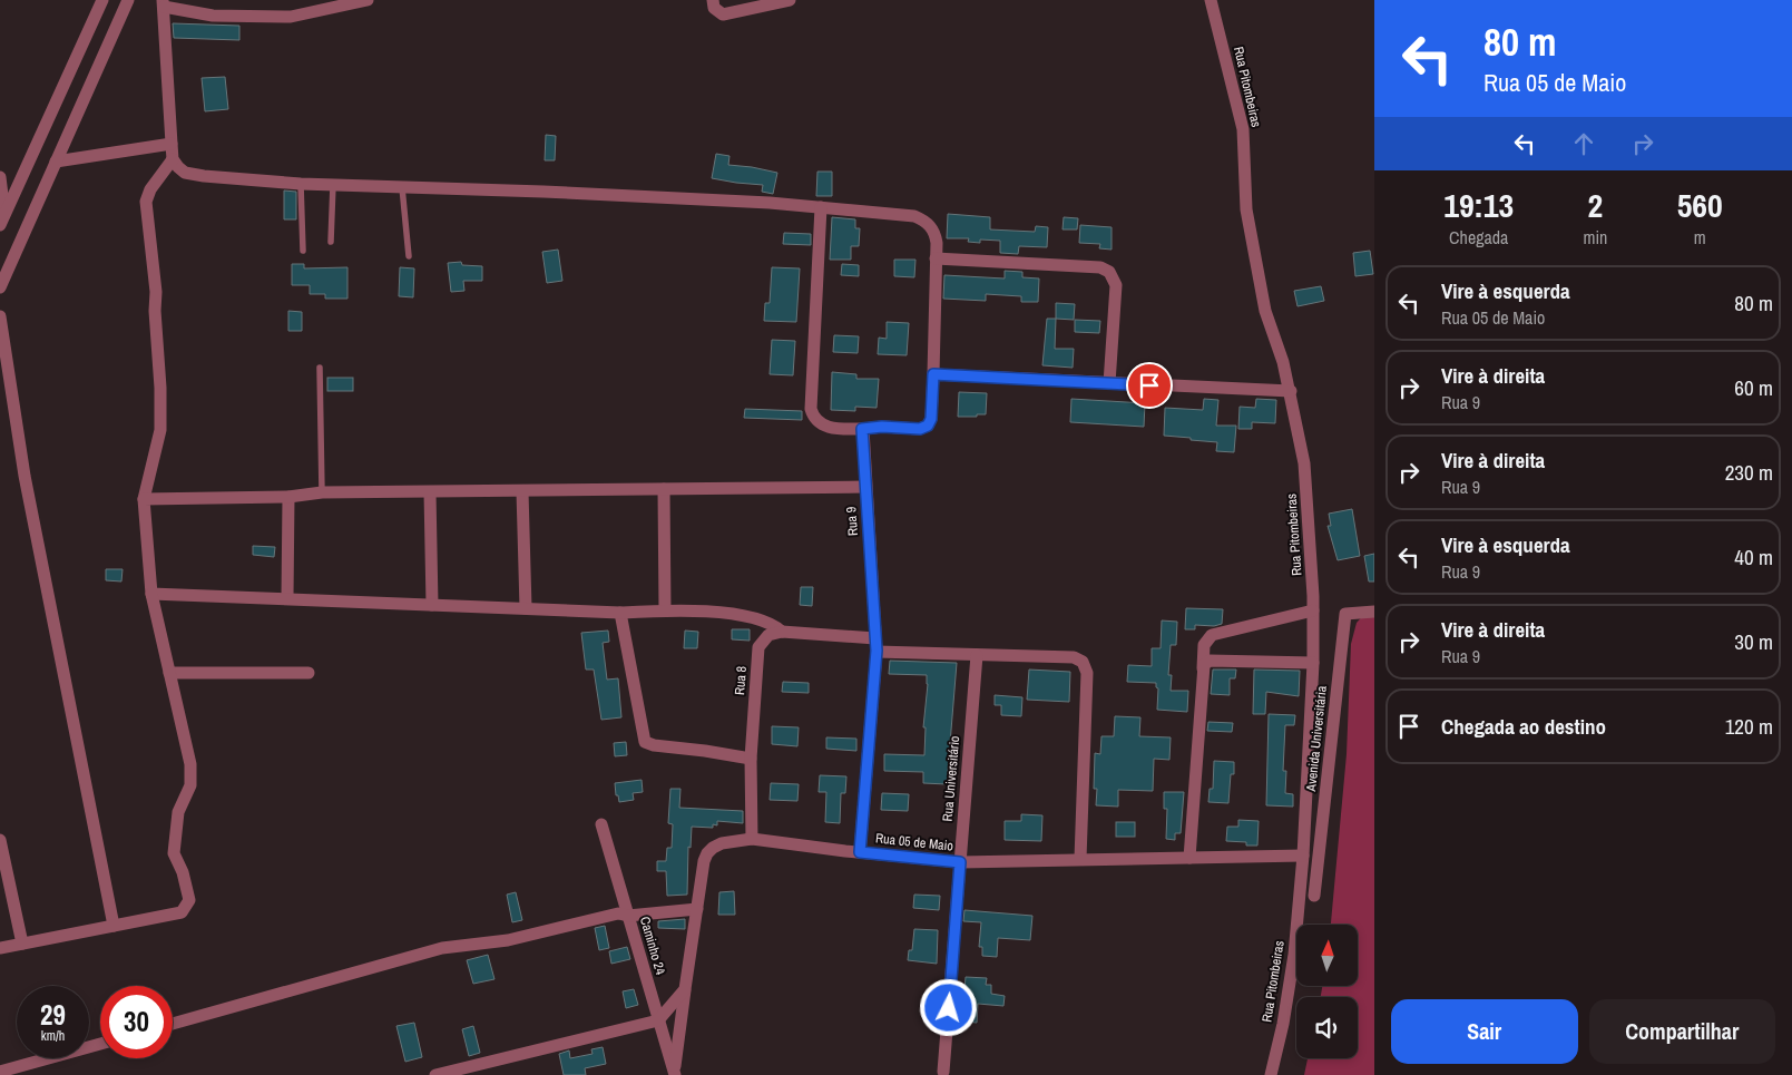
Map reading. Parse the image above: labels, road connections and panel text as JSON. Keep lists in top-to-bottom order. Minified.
{"streets":{"street":["Rua Pitombeiras","Rua 9","Rua 8","Avenida Universitária","Rua Universitário","Rua 05 de Maio","Caminho 24"]},"crossings":[["Rua Pitombeiras","Rua 05 de Maio"],["Rua 9","Rua 05 de Maio"],["Rua 8","Rua 05 de Maio"],["Rua Universitário","Rua 05 de Maio"],["Rua 05 de Maio","Caminho 24"]],"north":"top","page":{"turn":["80 m","Rua 05 de Maio"],"eta":["19:13","Chegada","2","min","560","m"],"list":[{"name":"Vire à esquerda","note":"Rua 05 de Maio","value":"80 m"},{"name":"Vire à direita","note":"Rua 9","value":"60 m"},{"name":"Vire à direita","note":"Rua 9","value":"230 m"},{"name":"Vire à esquerda","note":"Rua 9","value":"40 m"},{"name":"Vire à direita","note":"Rua 9","value":"30 m"},{"name":"Chegada ao destino","value":"120 m"}],"speed":"29 km/h","limit":"30","buttons":["Sair","Compartilhar"]}}
